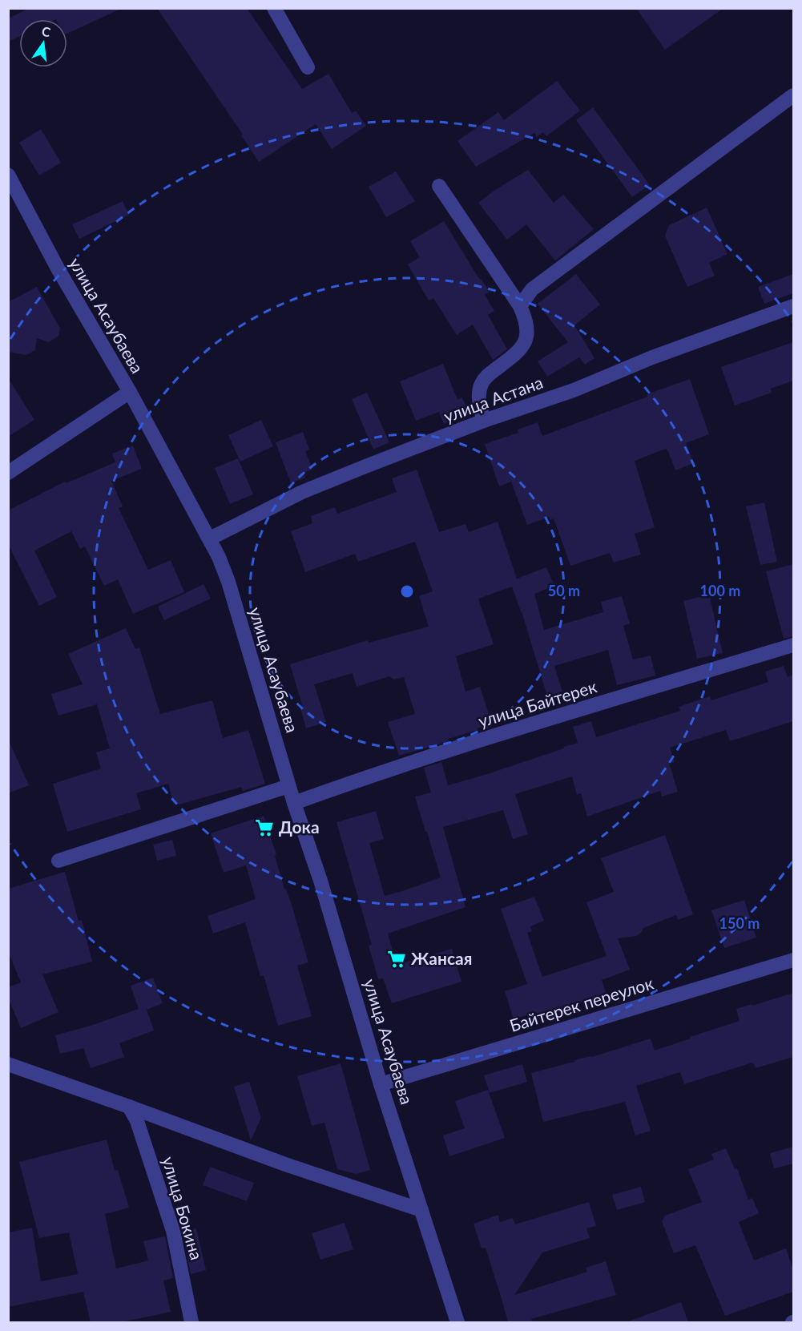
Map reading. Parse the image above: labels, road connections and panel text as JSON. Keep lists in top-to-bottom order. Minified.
{"streets":{"street":["улица Асаубаева","улица Астана","улица Байтерек","Байтерек переулок","улица Бокина"]},"crossings":[["улица Асаубаева","улица Астана"],["улица Асаубаева","улица Байтерек"],["улица Асаубаева","Байтерек переулок"]],"places":{"supermarket":["Дока","Жансая"]},"north":"top","rings":["50 m","100 m","150 m"]}
